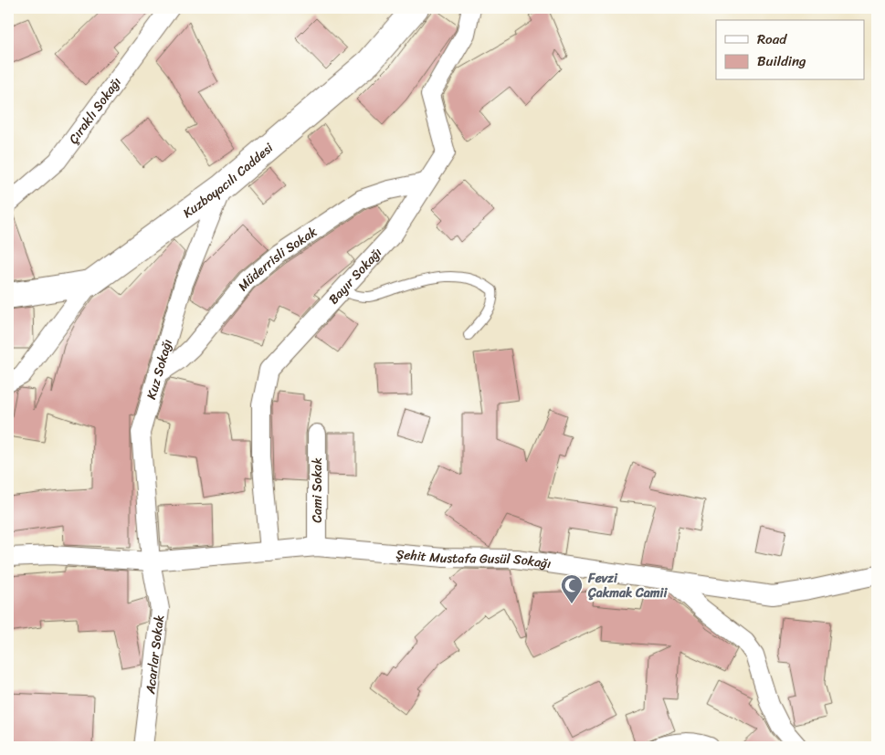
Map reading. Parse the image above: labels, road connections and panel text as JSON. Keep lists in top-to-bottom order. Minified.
{"streets":{"street":["Çıraklı Sokağı","Kuzboyacılı Caddesi","Müderrisli Sokak","Bayır Sokağı","Kuz Sokağı","Cami Sokak","Şehit Mustafa Gusül Sokağı","Acarlar Sokak"]},"crossings":[["Kuzboyacılı Caddesi","Kuz Sokağı"],["Müderrisli Sokak","Bayır Sokağı"],["Müderrisli Sokak","Kuz Sokağı"],["Bayır Sokağı","Şehit Mustafa Gusül Sokağı"],["Kuz Sokağı","Şehit Mustafa Gusül Sokağı"],["Kuz Sokağı","Acarlar Sokak"],["Cami Sokak","Şehit Mustafa Gusül Sokağı"],["Şehit Mustafa Gusül Sokağı","Acarlar Sokak"]],"places":{"mosque":["Fevzi Çakmak Camii"]},"legend":["Road","Building"]}
